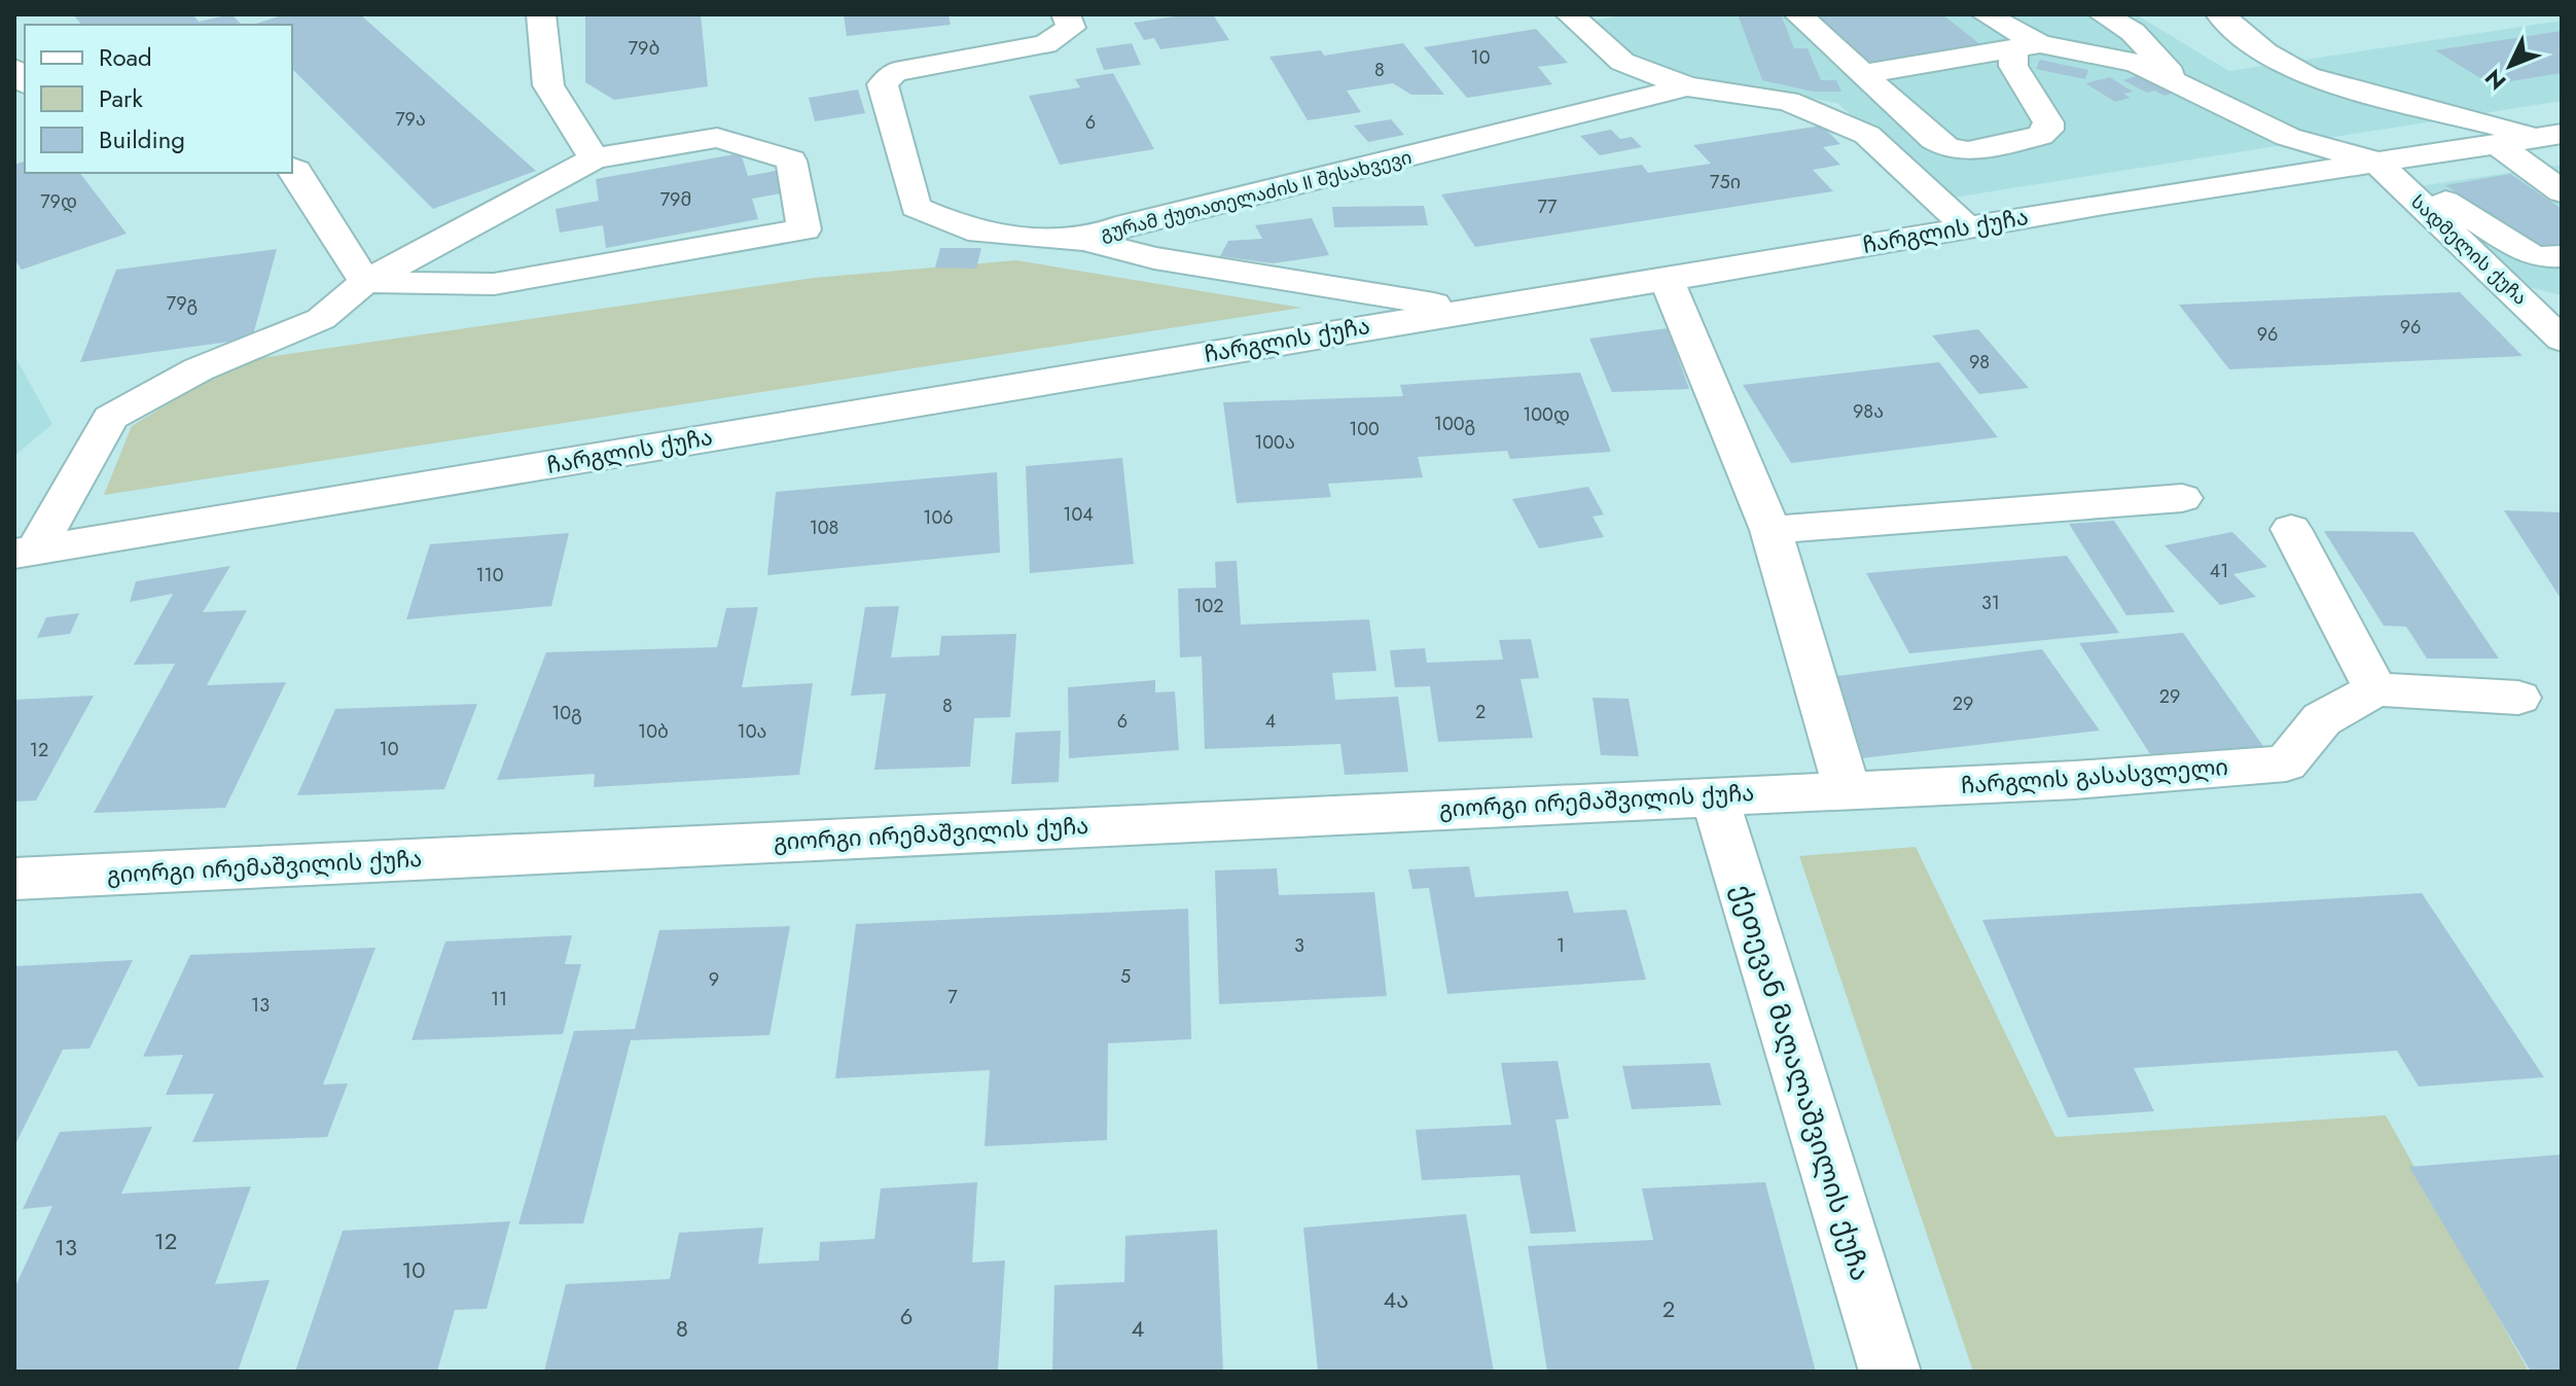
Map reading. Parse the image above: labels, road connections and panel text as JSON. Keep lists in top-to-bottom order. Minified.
{"streets":{"street":["გურამ ქუთათელაძის II შესახვევი","ჩარგლის ქუჩა","სადმელის ქუჩა","ჩარგლის გასასვლელი","გიორგი ირემაშვილის ქუჩა","ქეთევან მაღალაშვილის ქუჩა"]},"crossings":[["ჩარგლის ქუჩა","სადმელის ქუჩა"],["ჩარგლის გასასვლელი","გიორგი ირემაშვილის ქუჩა"],["გიორგი ირემაშვილის ქუჩა","ქეთევან მაღალაშვილის ქუჩა"]],"house_numbers":["79ბ","10","8","79ა","6","75ი","79მ","79დ","77","79გ","96","96","98","98ა","100დ","100გ","100","100ა","104","106","108","41","110","31","102","29","29","8","2","10გ","6","4","10ბ","10ა","10","12","3","1","5","9","7","11","13","12","13","10","4ა","2","6","8","4"],"legend":["Road","Park","Building"],"north":"bottom left"}
